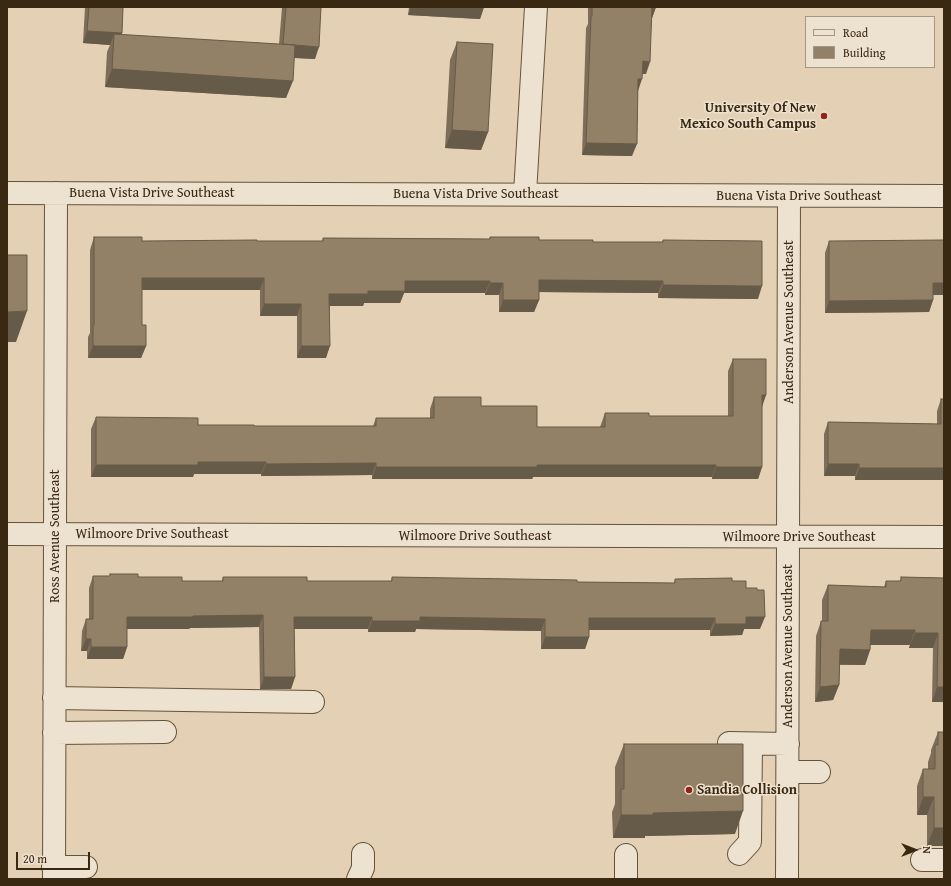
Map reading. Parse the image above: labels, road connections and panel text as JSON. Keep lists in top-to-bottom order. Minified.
{"streets":{"street":["Buena Vista Drive Southeast","Anderson Avenue Southeast","Wilmoore Drive Southeast","Ross Avenue Southeast"]},"crossings":[["Buena Vista Drive Southeast","Anderson Avenue Southeast"],["Buena Vista Drive Southeast","Ross Avenue Southeast"],["Anderson Avenue Southeast","Wilmoore Drive Southeast"],["Wilmoore Drive Southeast","Ross Avenue Southeast"]],"places":["University Of New Mexico South Campus","Sandia Collision"],"legend":["Road","Building"],"scale_bar":"20 m","north":"right"}
